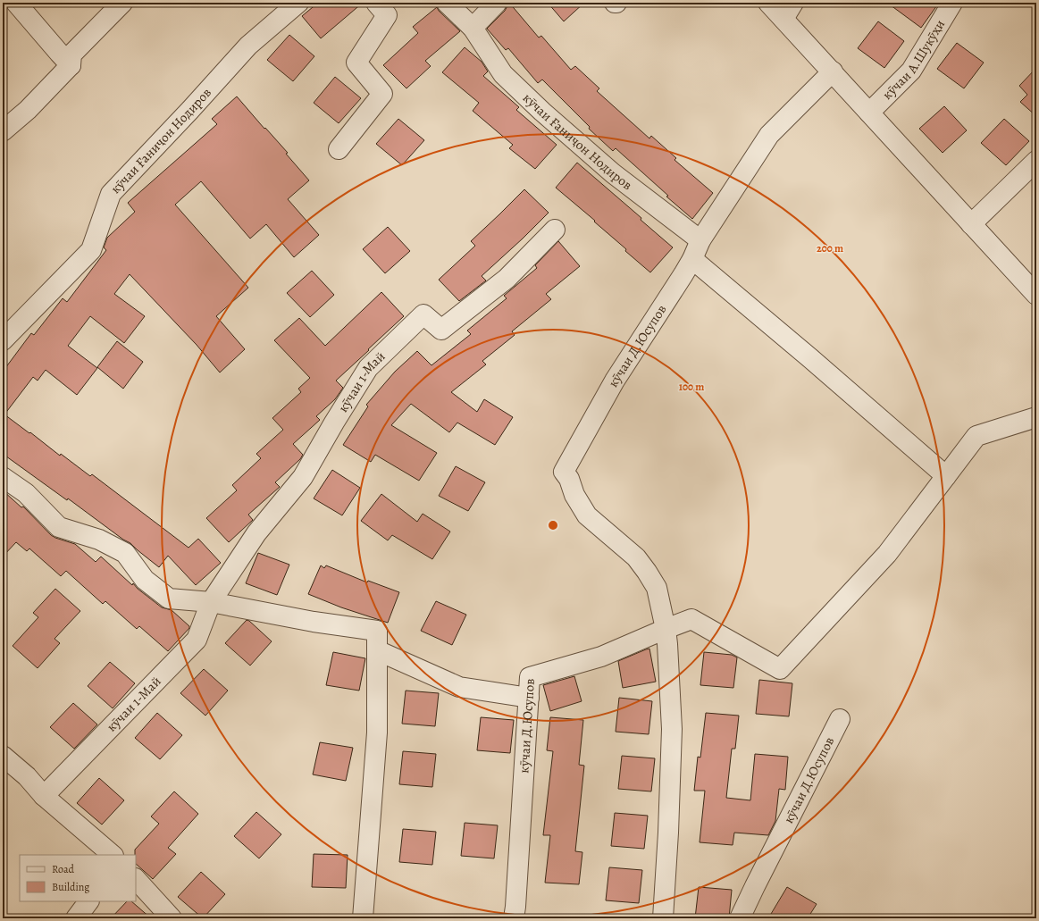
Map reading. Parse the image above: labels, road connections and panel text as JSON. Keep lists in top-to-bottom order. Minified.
{"streets":{"street":["кӯчаи А.Шукӯҳи","кӯчаи Ғаниҷон Нодиров","кӯчаи Д.Юсупов","кӯчаи 1-Май"]},"crossings":[["кӯчаи Ғаниҷон Нодиров","кӯчаи Д.Юсупов"]],"legend":["Road","Building"],"rings":["200 m","100 m"]}
